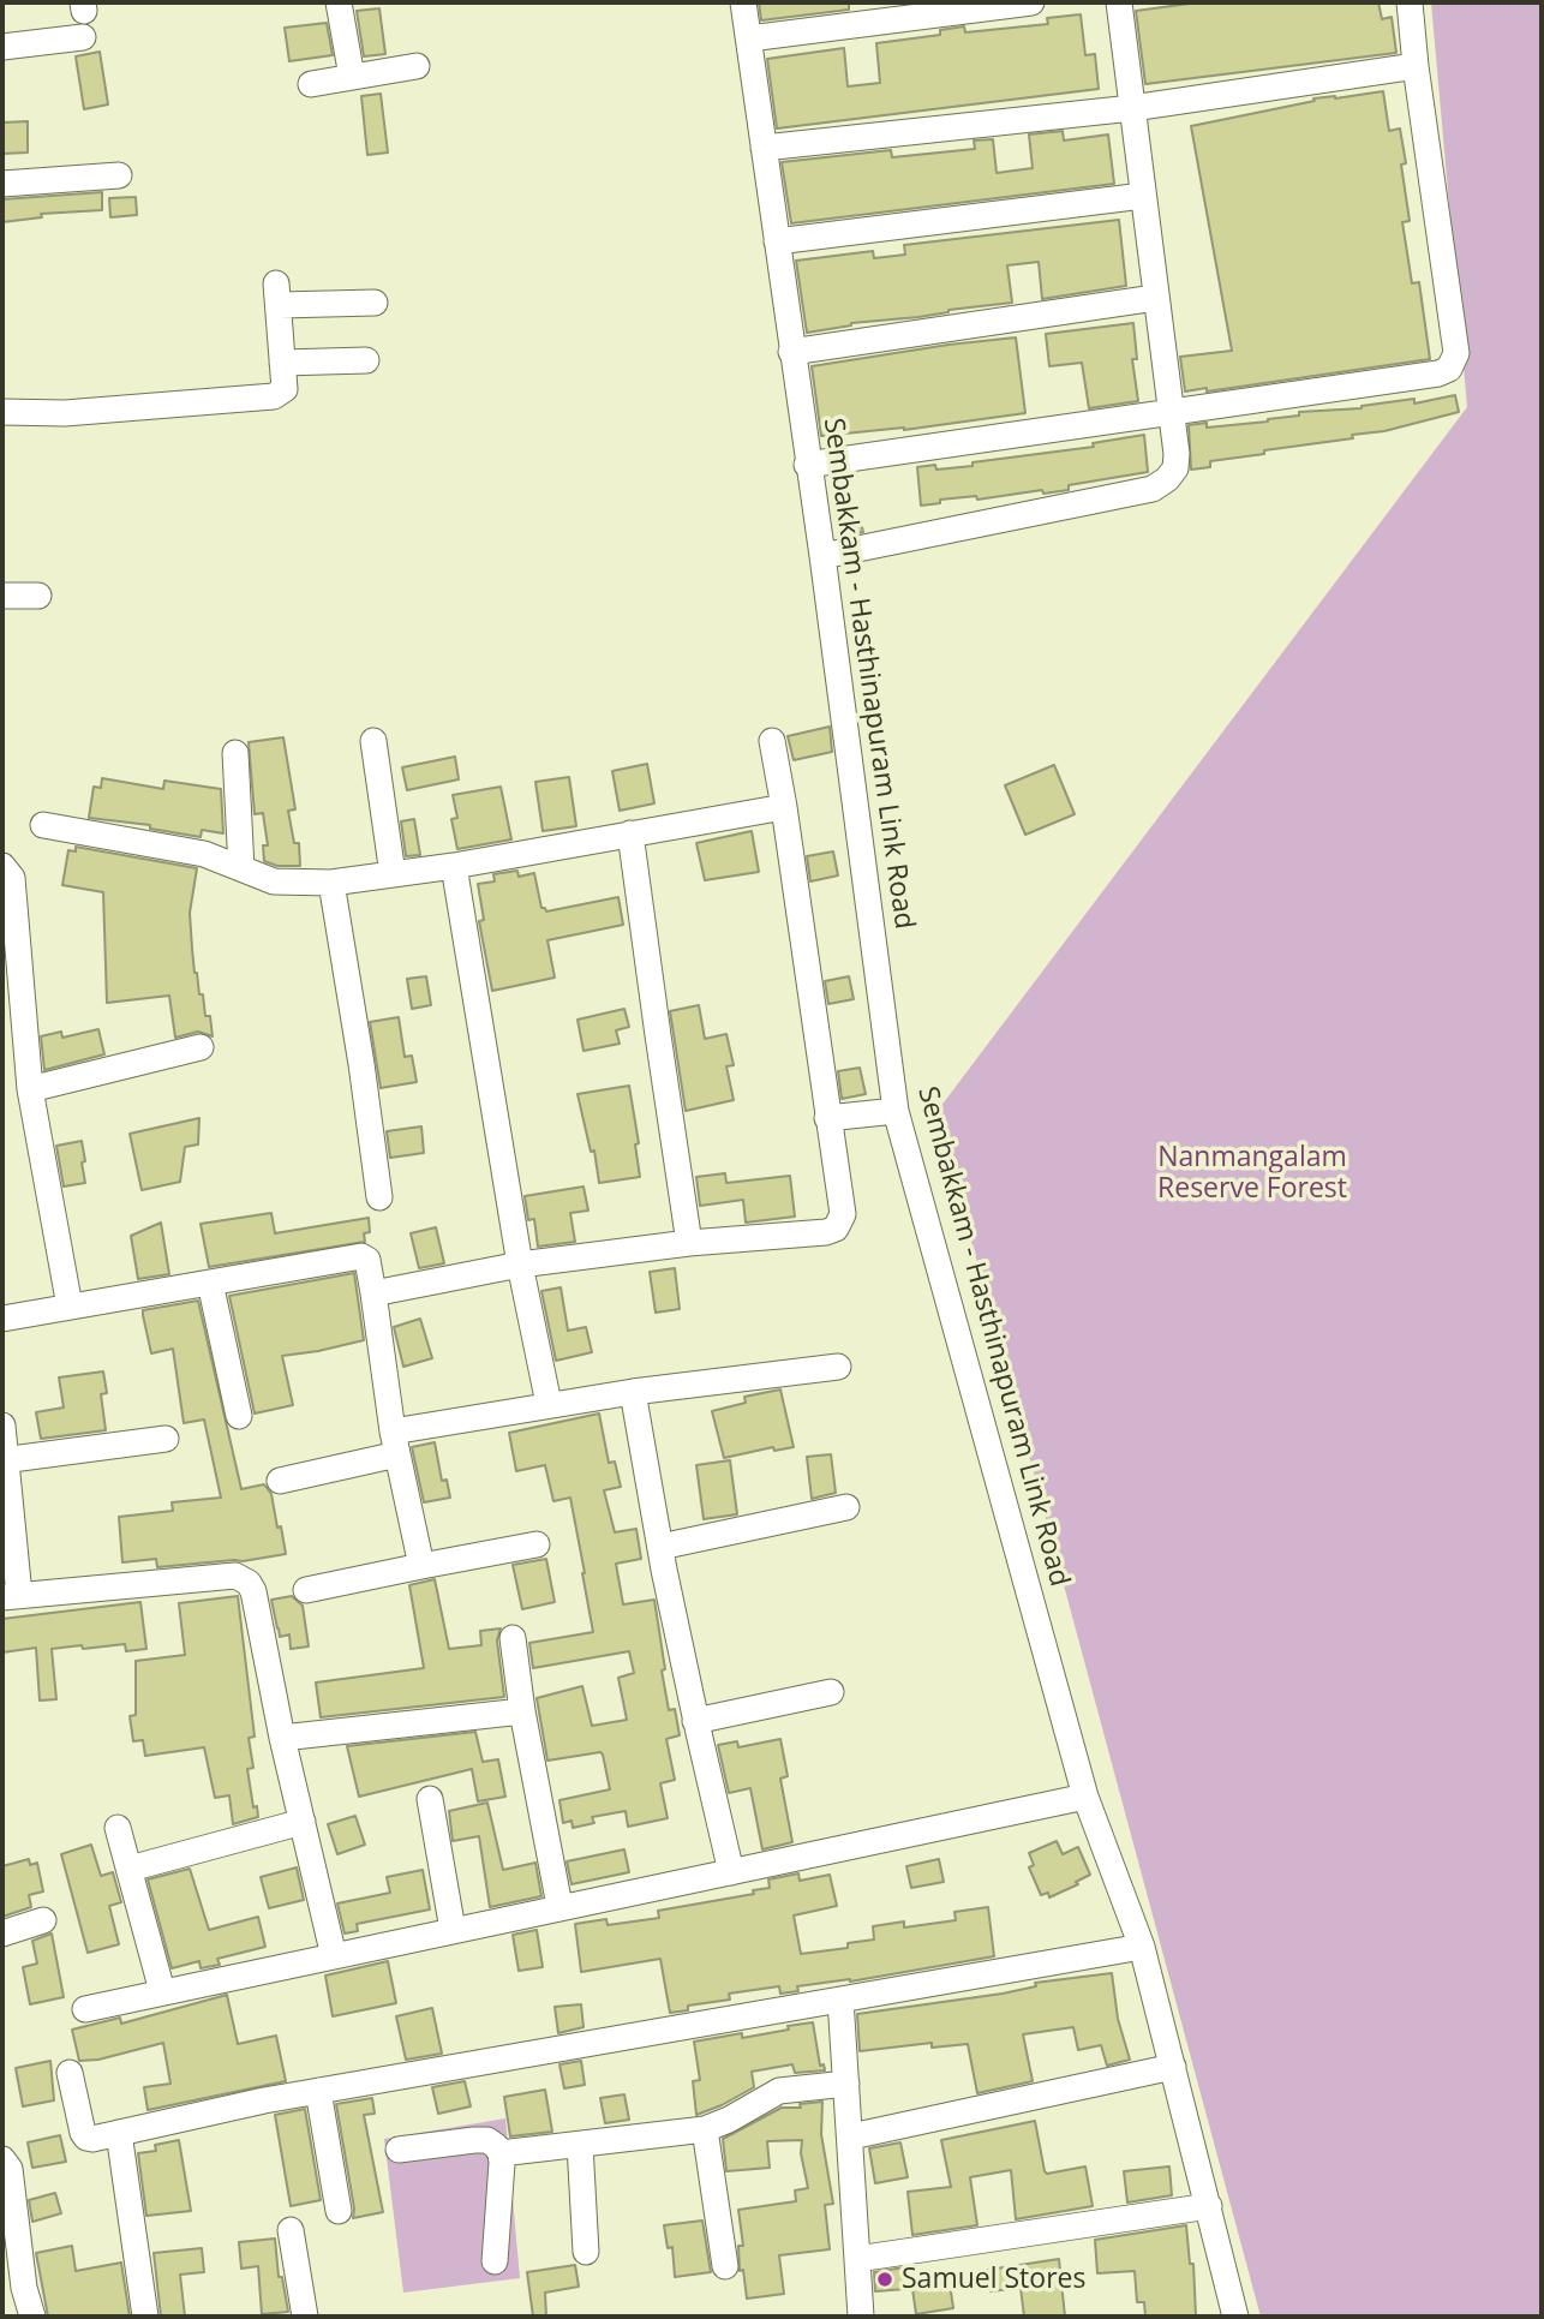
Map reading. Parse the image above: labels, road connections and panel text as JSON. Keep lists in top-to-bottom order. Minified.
{"streets":{"street":["Sembakkam - Hasthinapuram Link Road"]},"parks":["Nanmangalam Reserve Forest"],"places":["Samuel Stores"]}
